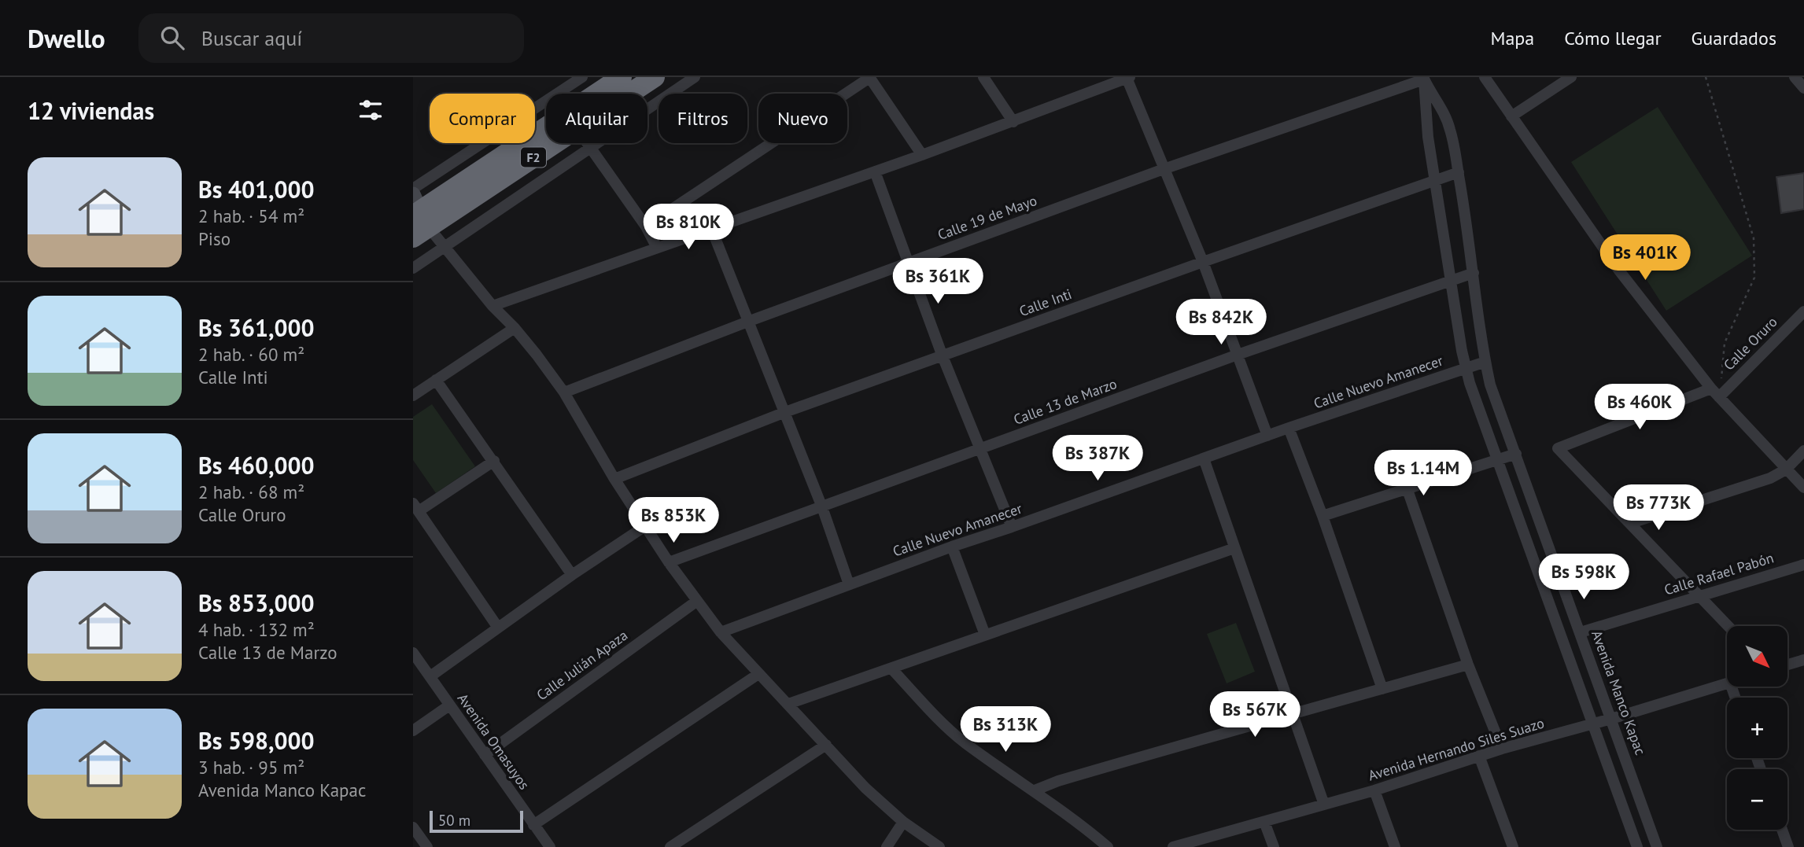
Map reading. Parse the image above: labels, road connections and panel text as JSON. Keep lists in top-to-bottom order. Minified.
{"streets":{"highway":["F2"],"street":["Calle 19 de Mayo","Calle Inti","Calle Oruro","Calle Nuevo Amanecer","Calle 13 de Marzo","Calle Rafael Pabón","Calle Julián Apaza","Avenida Manco Kapac","Avenida Omasuyos","Avenida Hernando Siles Suazo"]},"crossings":[["Calle 19 de Mayo","Avenida Manco Kapac"],["Calle Inti","Avenida Manco Kapac"],["Calle Nuevo Amanecer","Avenida Manco Kapac"],["Calle 13 de Marzo","Avenida Manco Kapac"],["Calle Rafael Pabón","Avenida Manco Kapac"],["Calle Julián Apaza","Avenida Omasuyos"],["Avenida Manco Kapac","Avenida Hernando Siles Suazo"]],"scale_bar":"50 m","north":"bottom right","page":{"header":"Dwello","search":"Buscar aquí","nav":["Mapa","Cómo llegar","Guardados"],"heading":"12 viviendas","chip":["Comprar","Alquilar","Filtros","Nuevo"],"list":[{"name":"Bs 401,000","note":"2 hab. · 54 m² · Piso"},{"name":"Bs 361,000","note":"2 hab. · 60 m² · Calle Inti"},{"name":"Bs 460,000","note":"2 hab. · 68 m² · Calle Oruro"},{"name":"Bs 853,000","note":"4 hab. · 132 m² · Calle 13 de Marzo"},{"name":"Bs 598,000","note":"3 hab. · 95 m² · Avenida Manco Kapac"}],"price":["Bs 810K","Bs 401K","Bs 361K","Bs 842K","Bs 460K","Bs 387K","Bs 1.14M","Bs 773K","Bs 853K","Bs 598K","Bs 567K","Bs 313K"],"map_buttons":["+","−"],"scale":"50 m"}}
